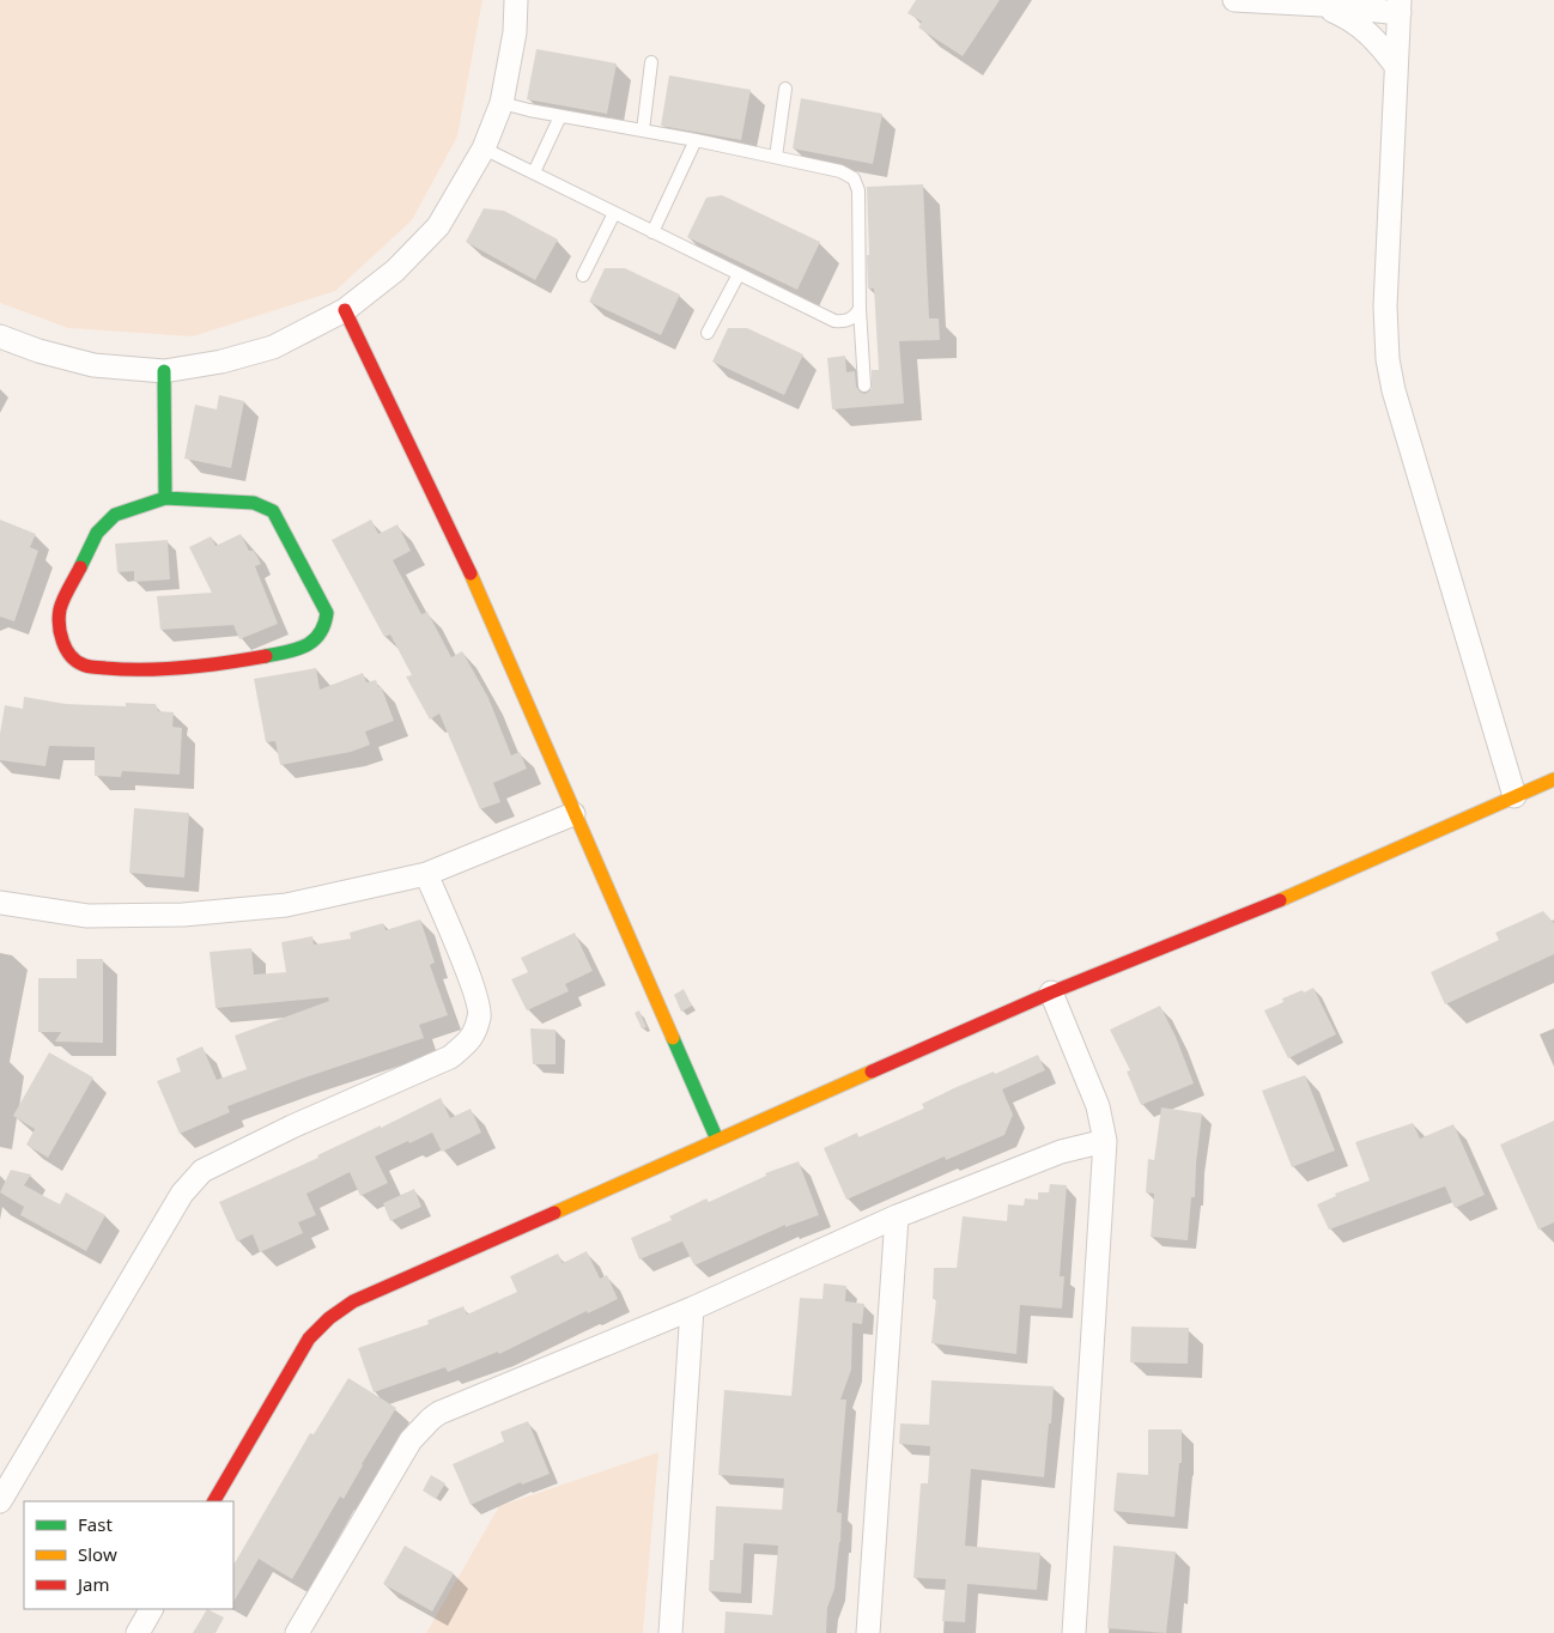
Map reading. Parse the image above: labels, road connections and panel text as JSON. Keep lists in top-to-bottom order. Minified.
{"legend":["Fast","Slow","Jam"]}
